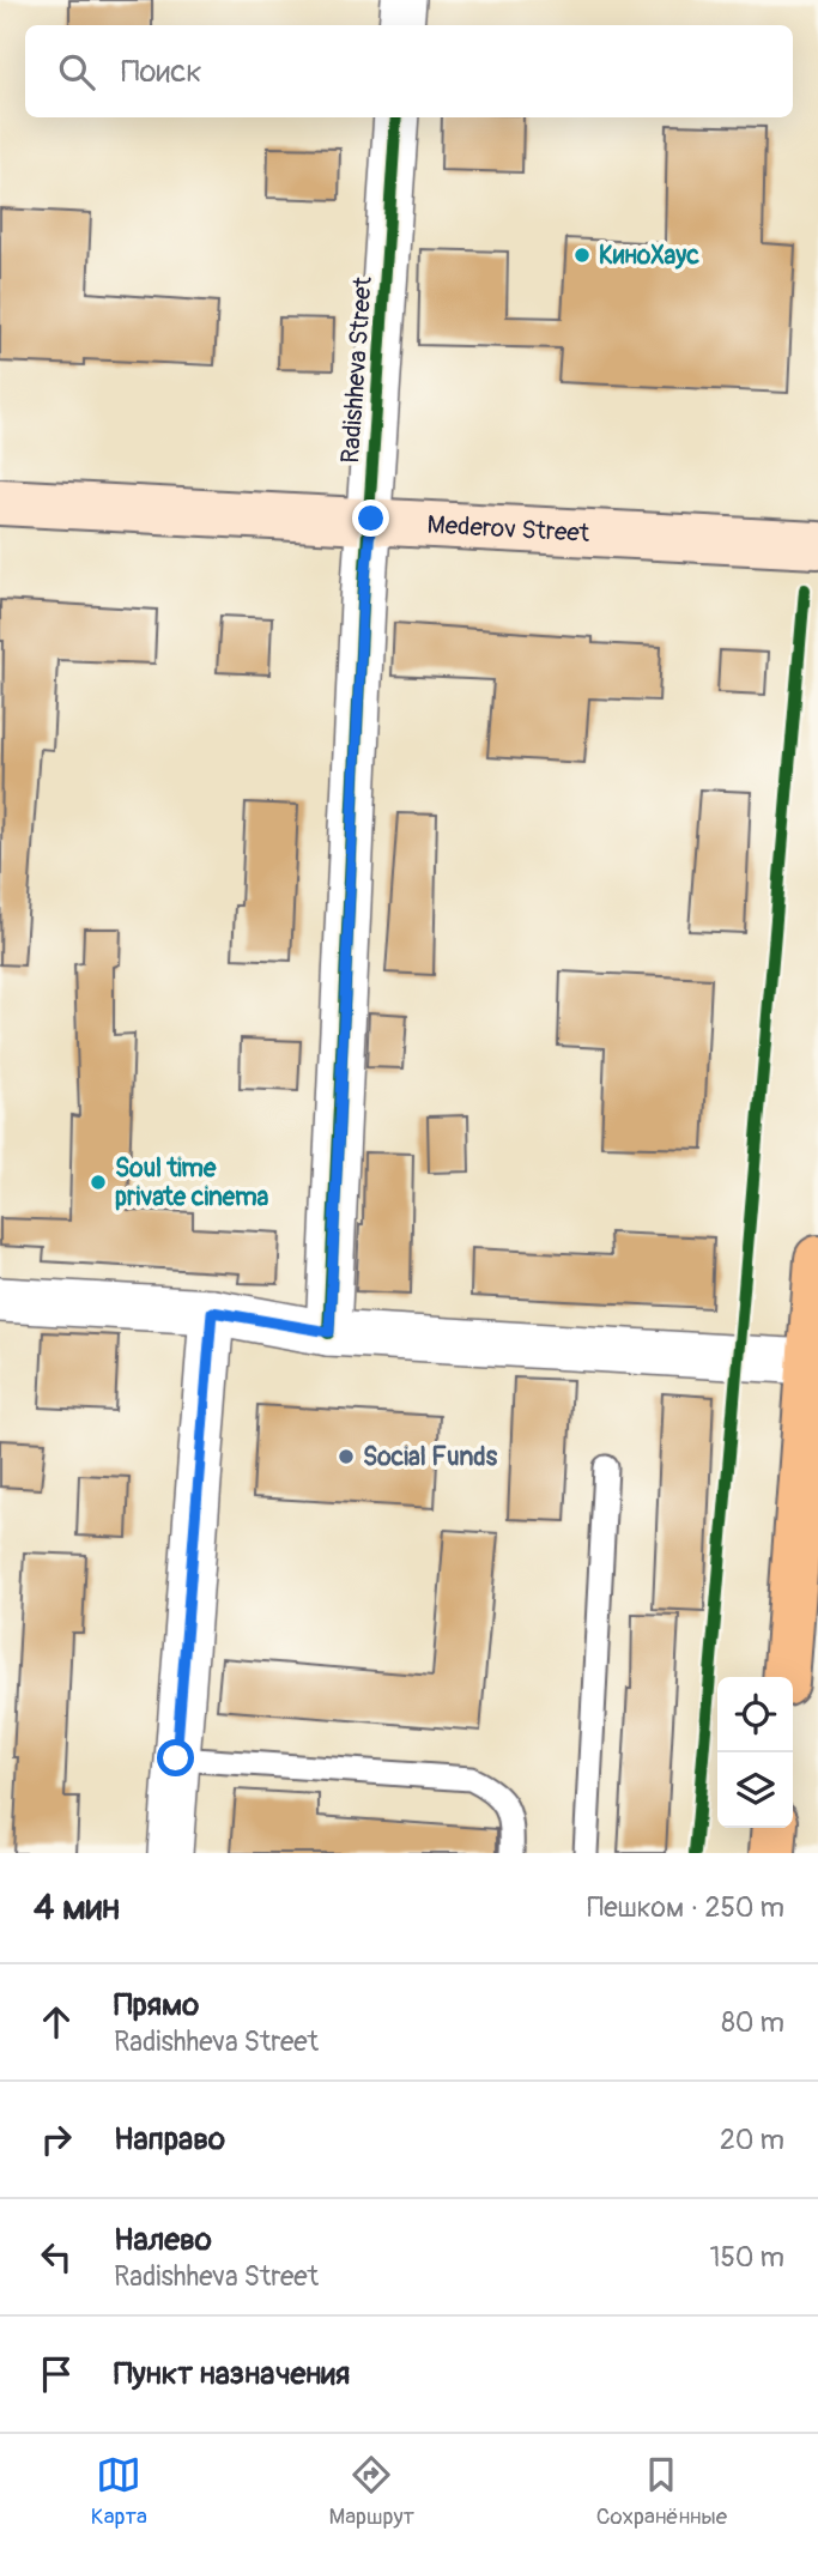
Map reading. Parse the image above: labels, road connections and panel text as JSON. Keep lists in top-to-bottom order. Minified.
{"streets":{"main road":["Mederov Street"],"street":["Radishheva Street"]},"crossings":[["Radishheva Street","Mederov Street"]],"places":["КиноХаус","Soul time private cinema","Social Funds"],"page":{"search":"Поиск","heading":["4 мин","Пешком · 250 m"],"list":[["Прямо","Radishheva Street","80 m"],["Направо","20 m"],["Налево","Radishheva Street","150 m"],"Пункт назначения"],"nav":["Карта","Маршрут","Сохранённые"]}}
